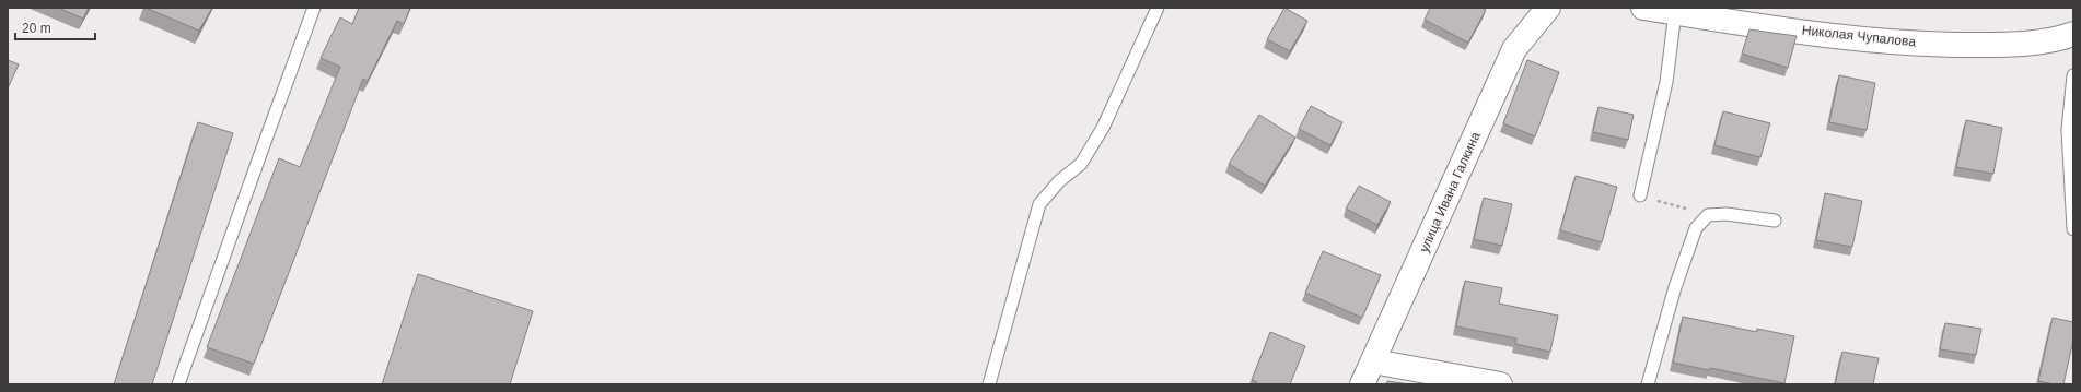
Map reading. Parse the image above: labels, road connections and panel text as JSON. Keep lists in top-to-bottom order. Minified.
{"streets":{"street":["Николая Чупалова","улица Ивана Галкина"]},"scale_bar":"20 m"}
